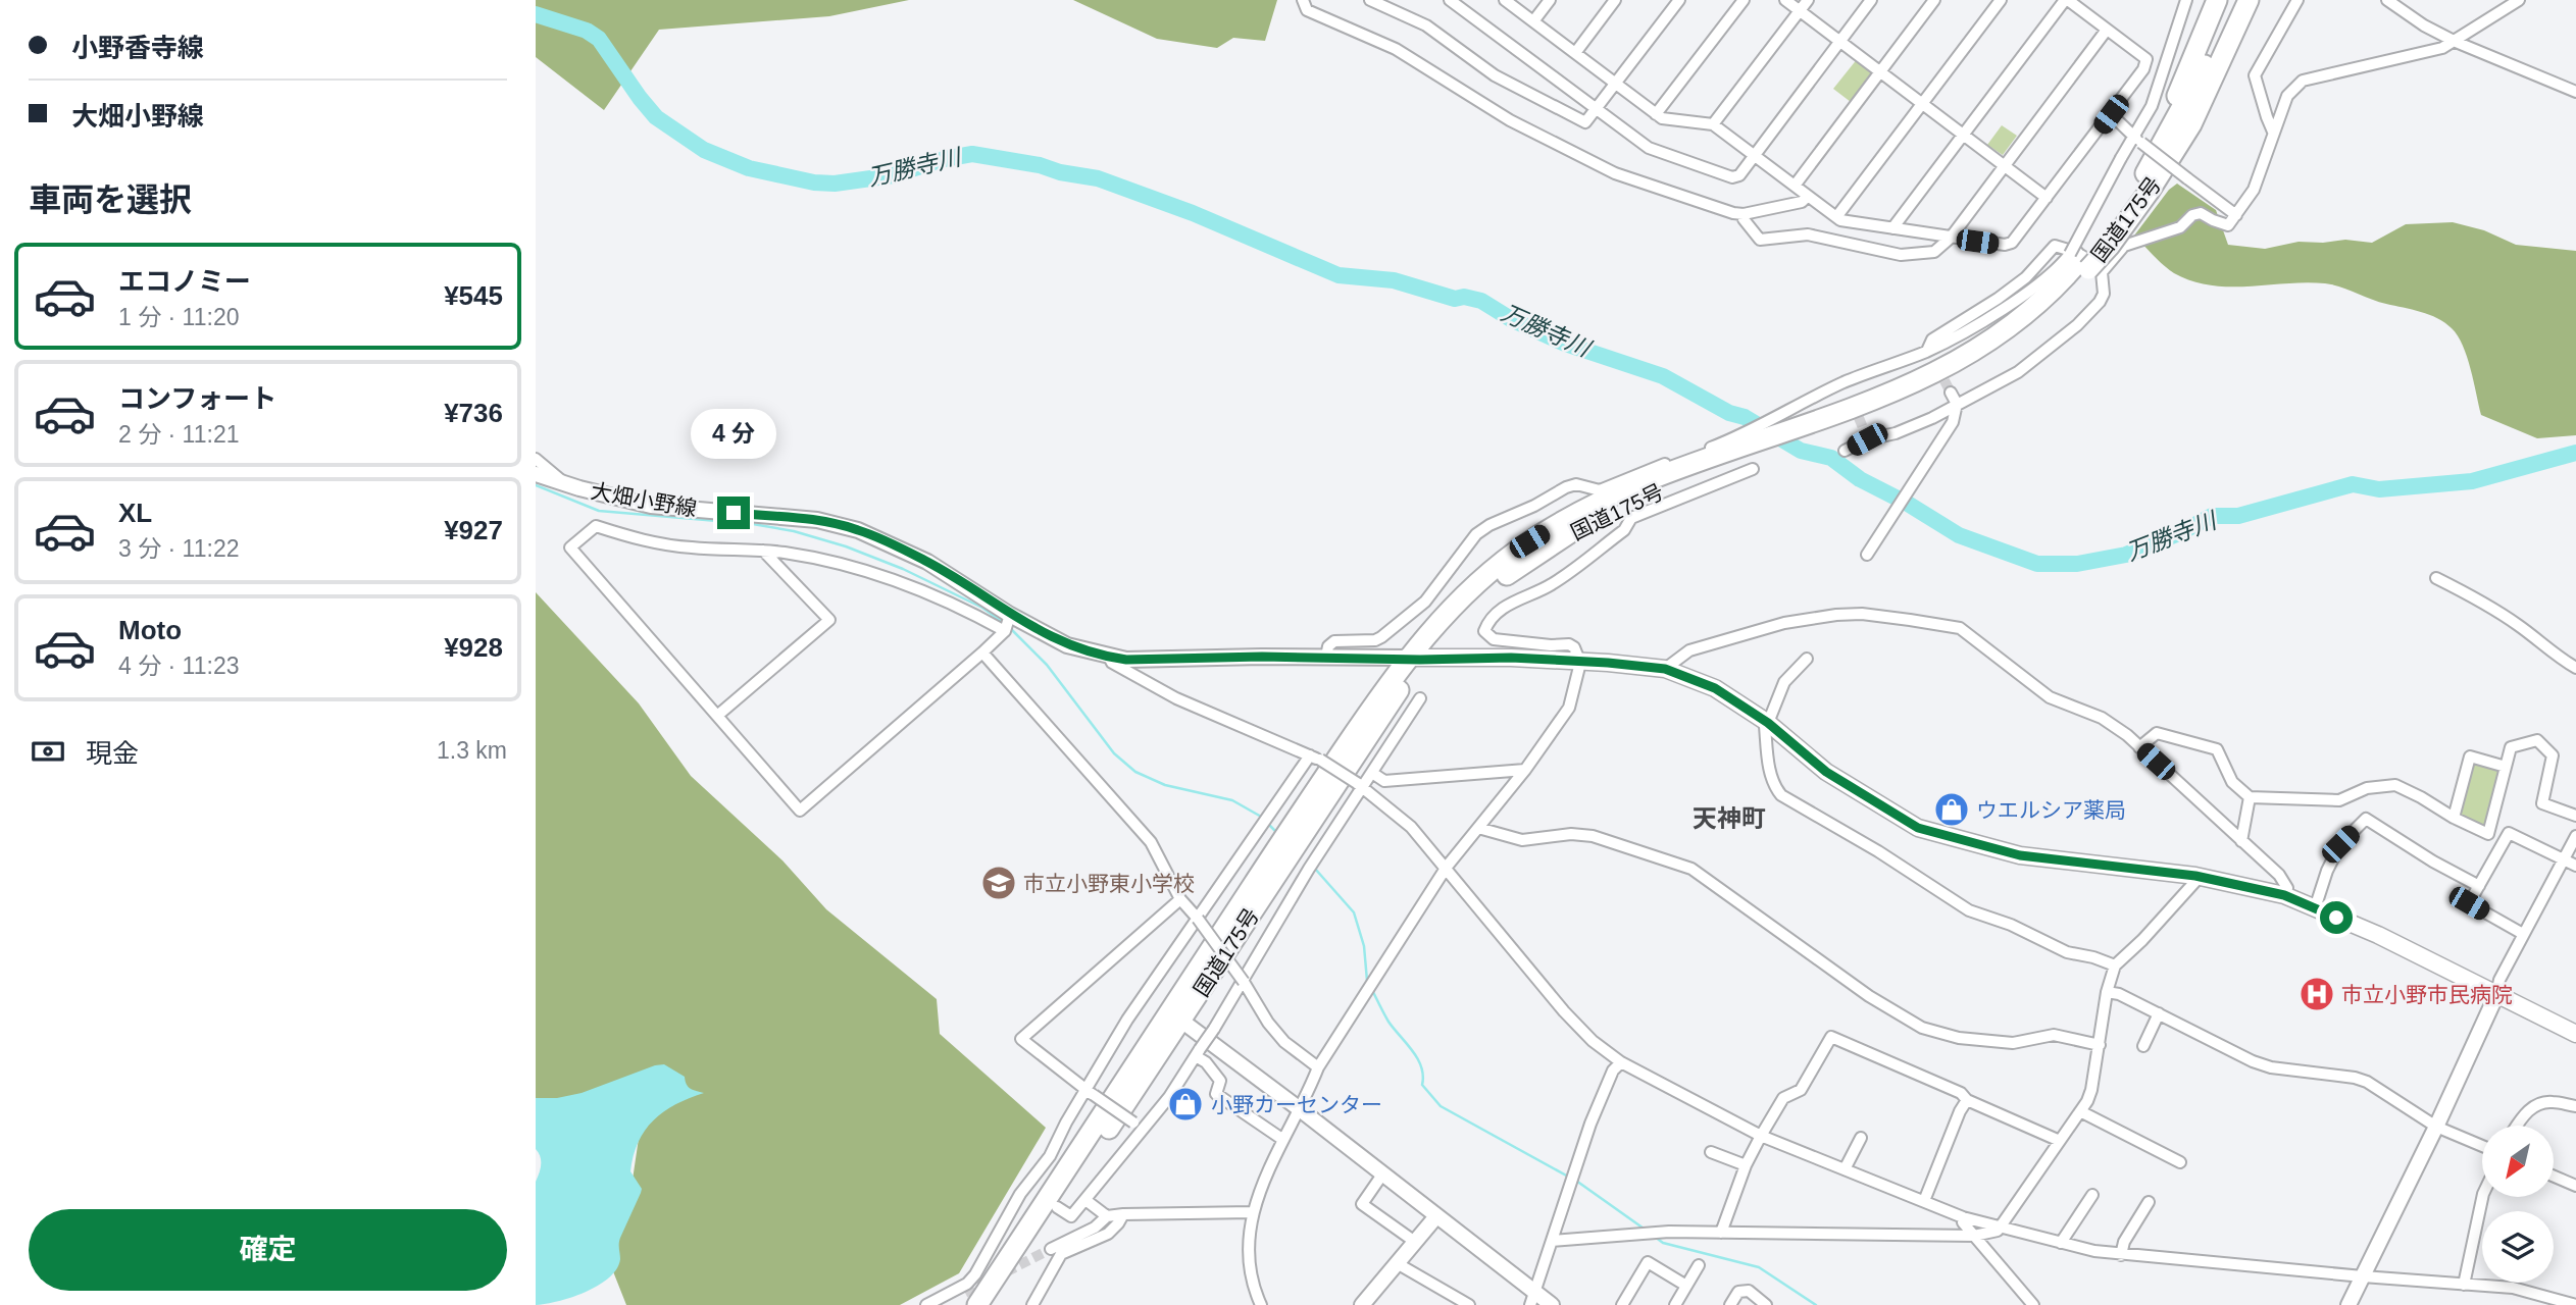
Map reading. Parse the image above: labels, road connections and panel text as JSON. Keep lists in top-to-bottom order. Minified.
{"streets":{"highway":["国道175号"],"street":["大畑小野線"]},"crossings":[["国道175号","大畑小野線"]],"districts":["天神町"],"water":["万勝寺川"],"places":{"shop":["ウエルシア薬局","小野カーセンター"],"school or university":["市立小野東小学校"],"hospital":["市立小野市民病院"]},"north":"bottom left","page":{"banner":["小野香寺線","大畑小野線"],"heading":"車両を選択","list":[{"name":"エコノミー","note":"1 分 · 11:20","value":"¥545"},{"name":"コンフォート","note":"2 分 · 11:21","value":"¥736"},{"name":"XL","note":"3 分 · 11:22","value":"¥927"},{"name":"Moto","note":"4 分 · 11:23","value":"¥928"}],"bubble":"4 分","pay":["現金","1.3 km"],"buttons":"確定"}}
